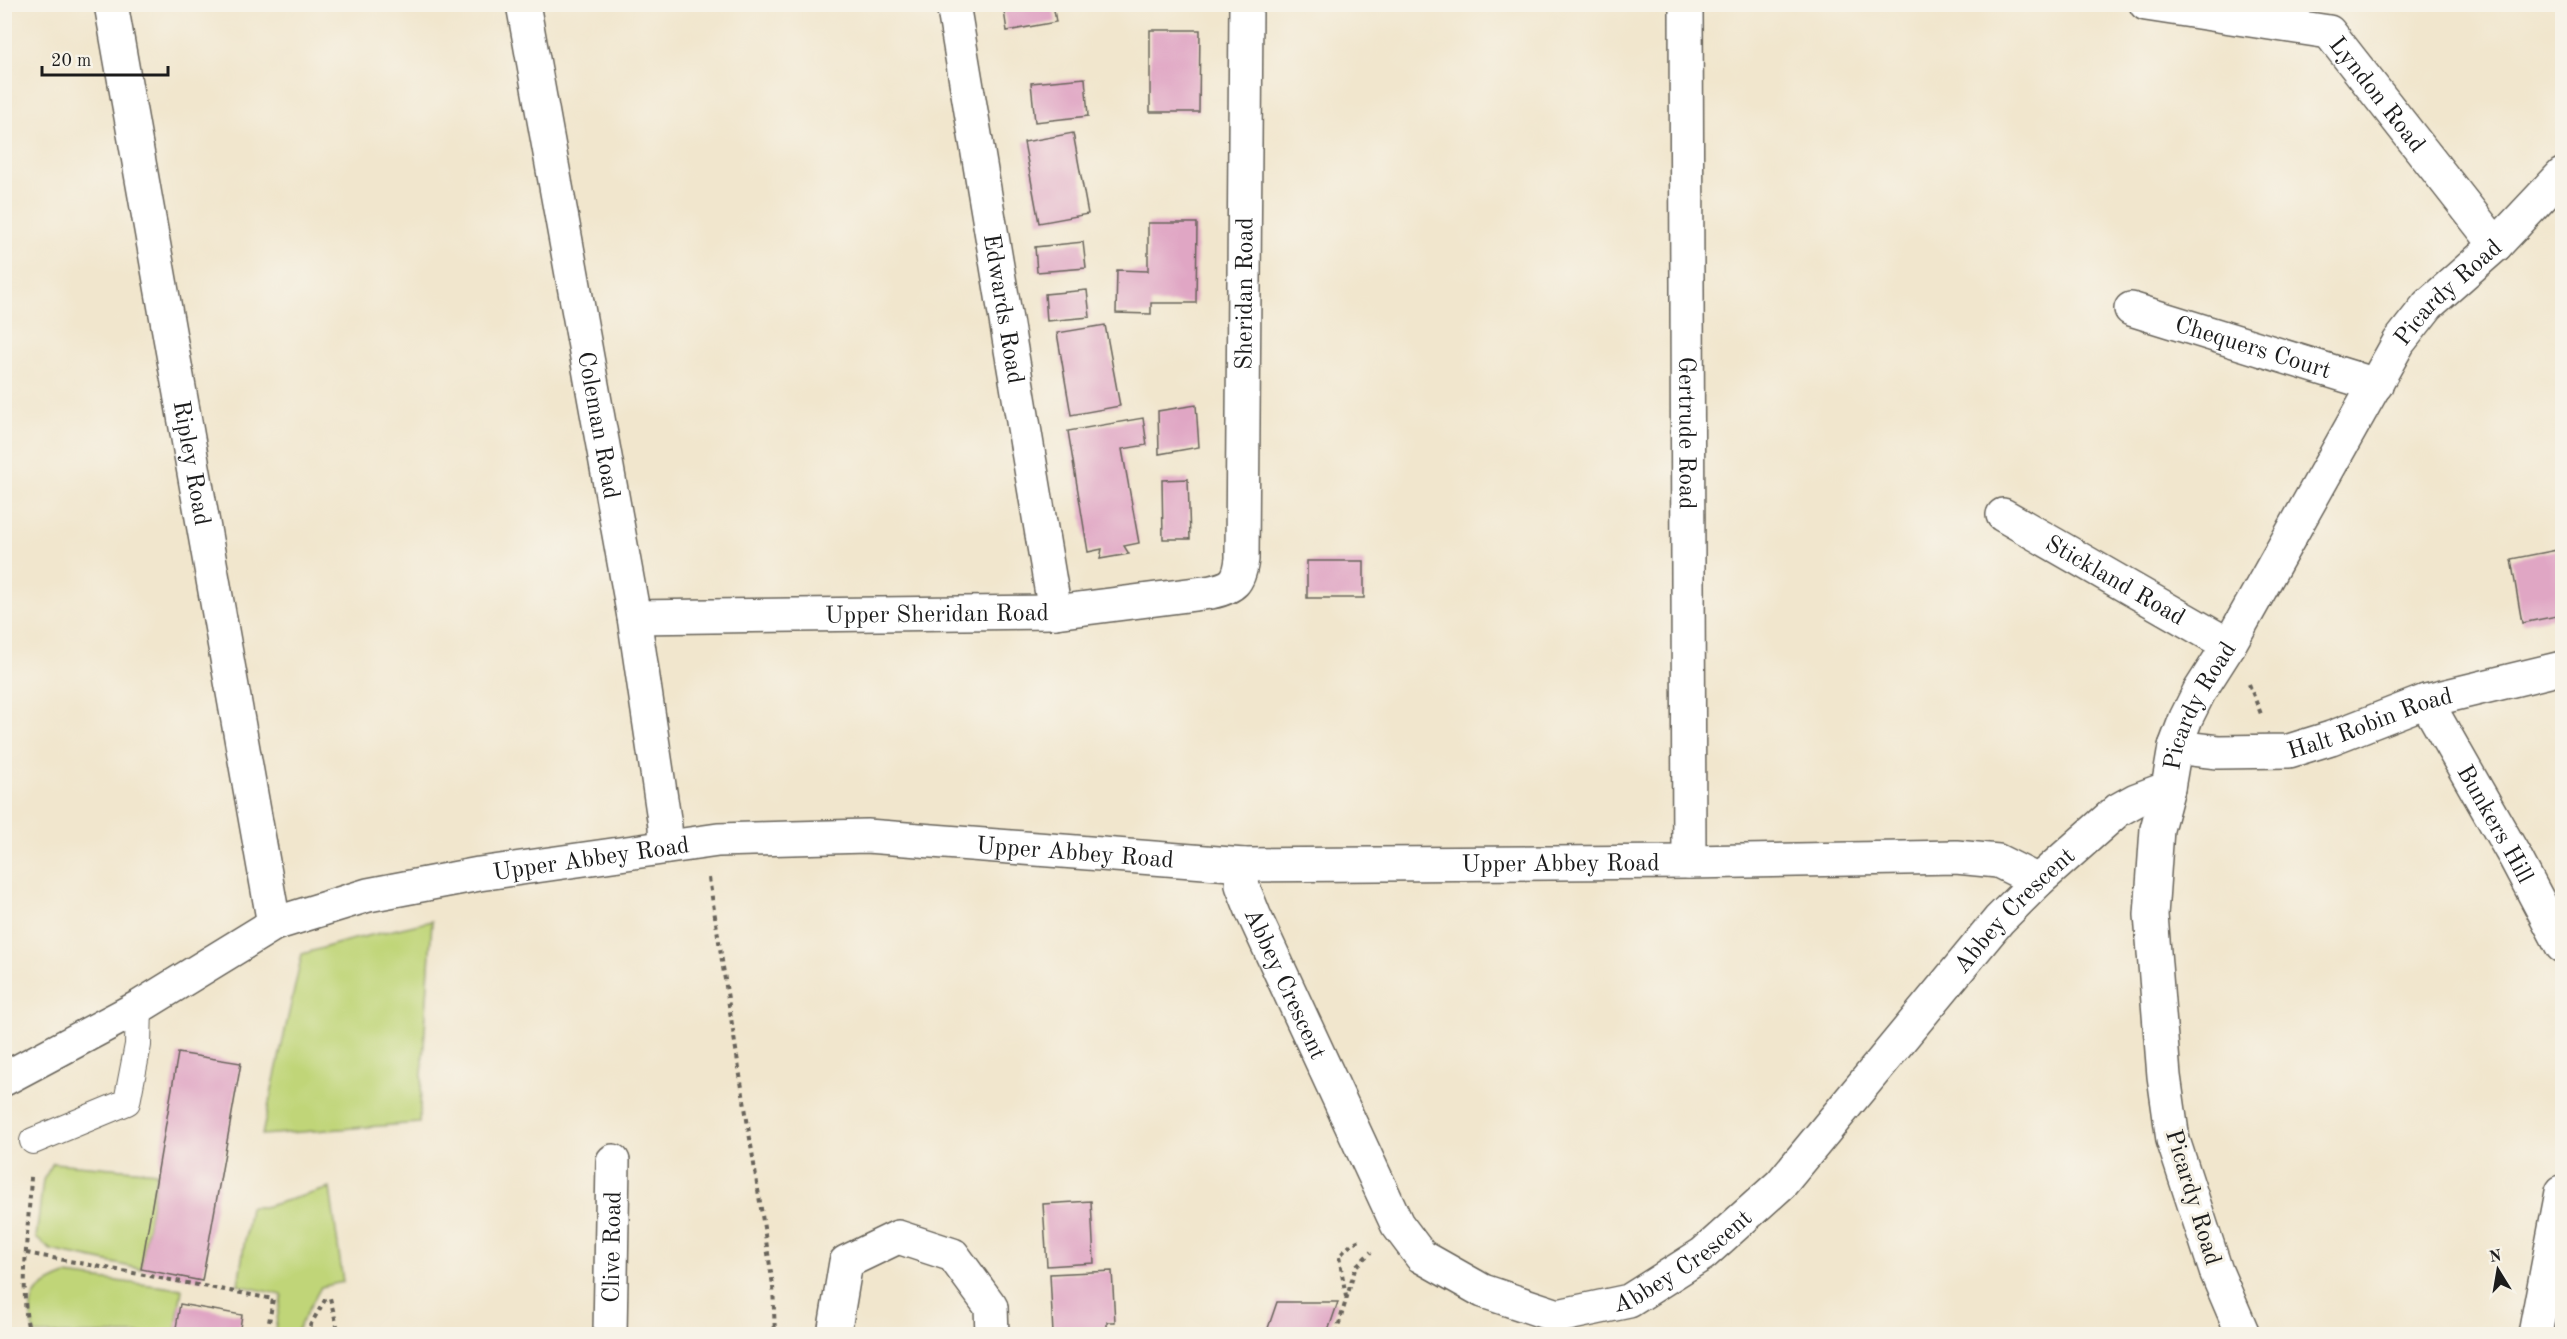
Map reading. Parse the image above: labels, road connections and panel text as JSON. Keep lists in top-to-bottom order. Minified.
{"streets":{"street":["Lyndon Road","Sheridan Road","Picardy Road","Edwards Road","Chequers Court","Coleman Road","Gertrude Road","Ripley Road","Stickland Road","Upper Sheridan Road","Halt Robin Road","Bunkers Hill","Upper Abbey Road","Abbey Crescent","Clive Road"]},"crossings":[["Lyndon Road","Picardy Road"],["Sheridan Road","Upper Sheridan Road"],["Picardy Road","Chequers Court"],["Picardy Road","Stickland Road"],["Picardy Road","Halt Robin Road"],["Picardy Road","Abbey Crescent"],["Edwards Road","Upper Sheridan Road"],["Coleman Road","Upper Sheridan Road"],["Coleman Road","Upper Abbey Road"],["Gertrude Road","Upper Abbey Road"],["Ripley Road","Upper Abbey Road"],["Halt Robin Road","Bunkers Hill"],["Upper Abbey Road","Abbey Crescent"]],"scale_bar":"20 m","north":"top"}
